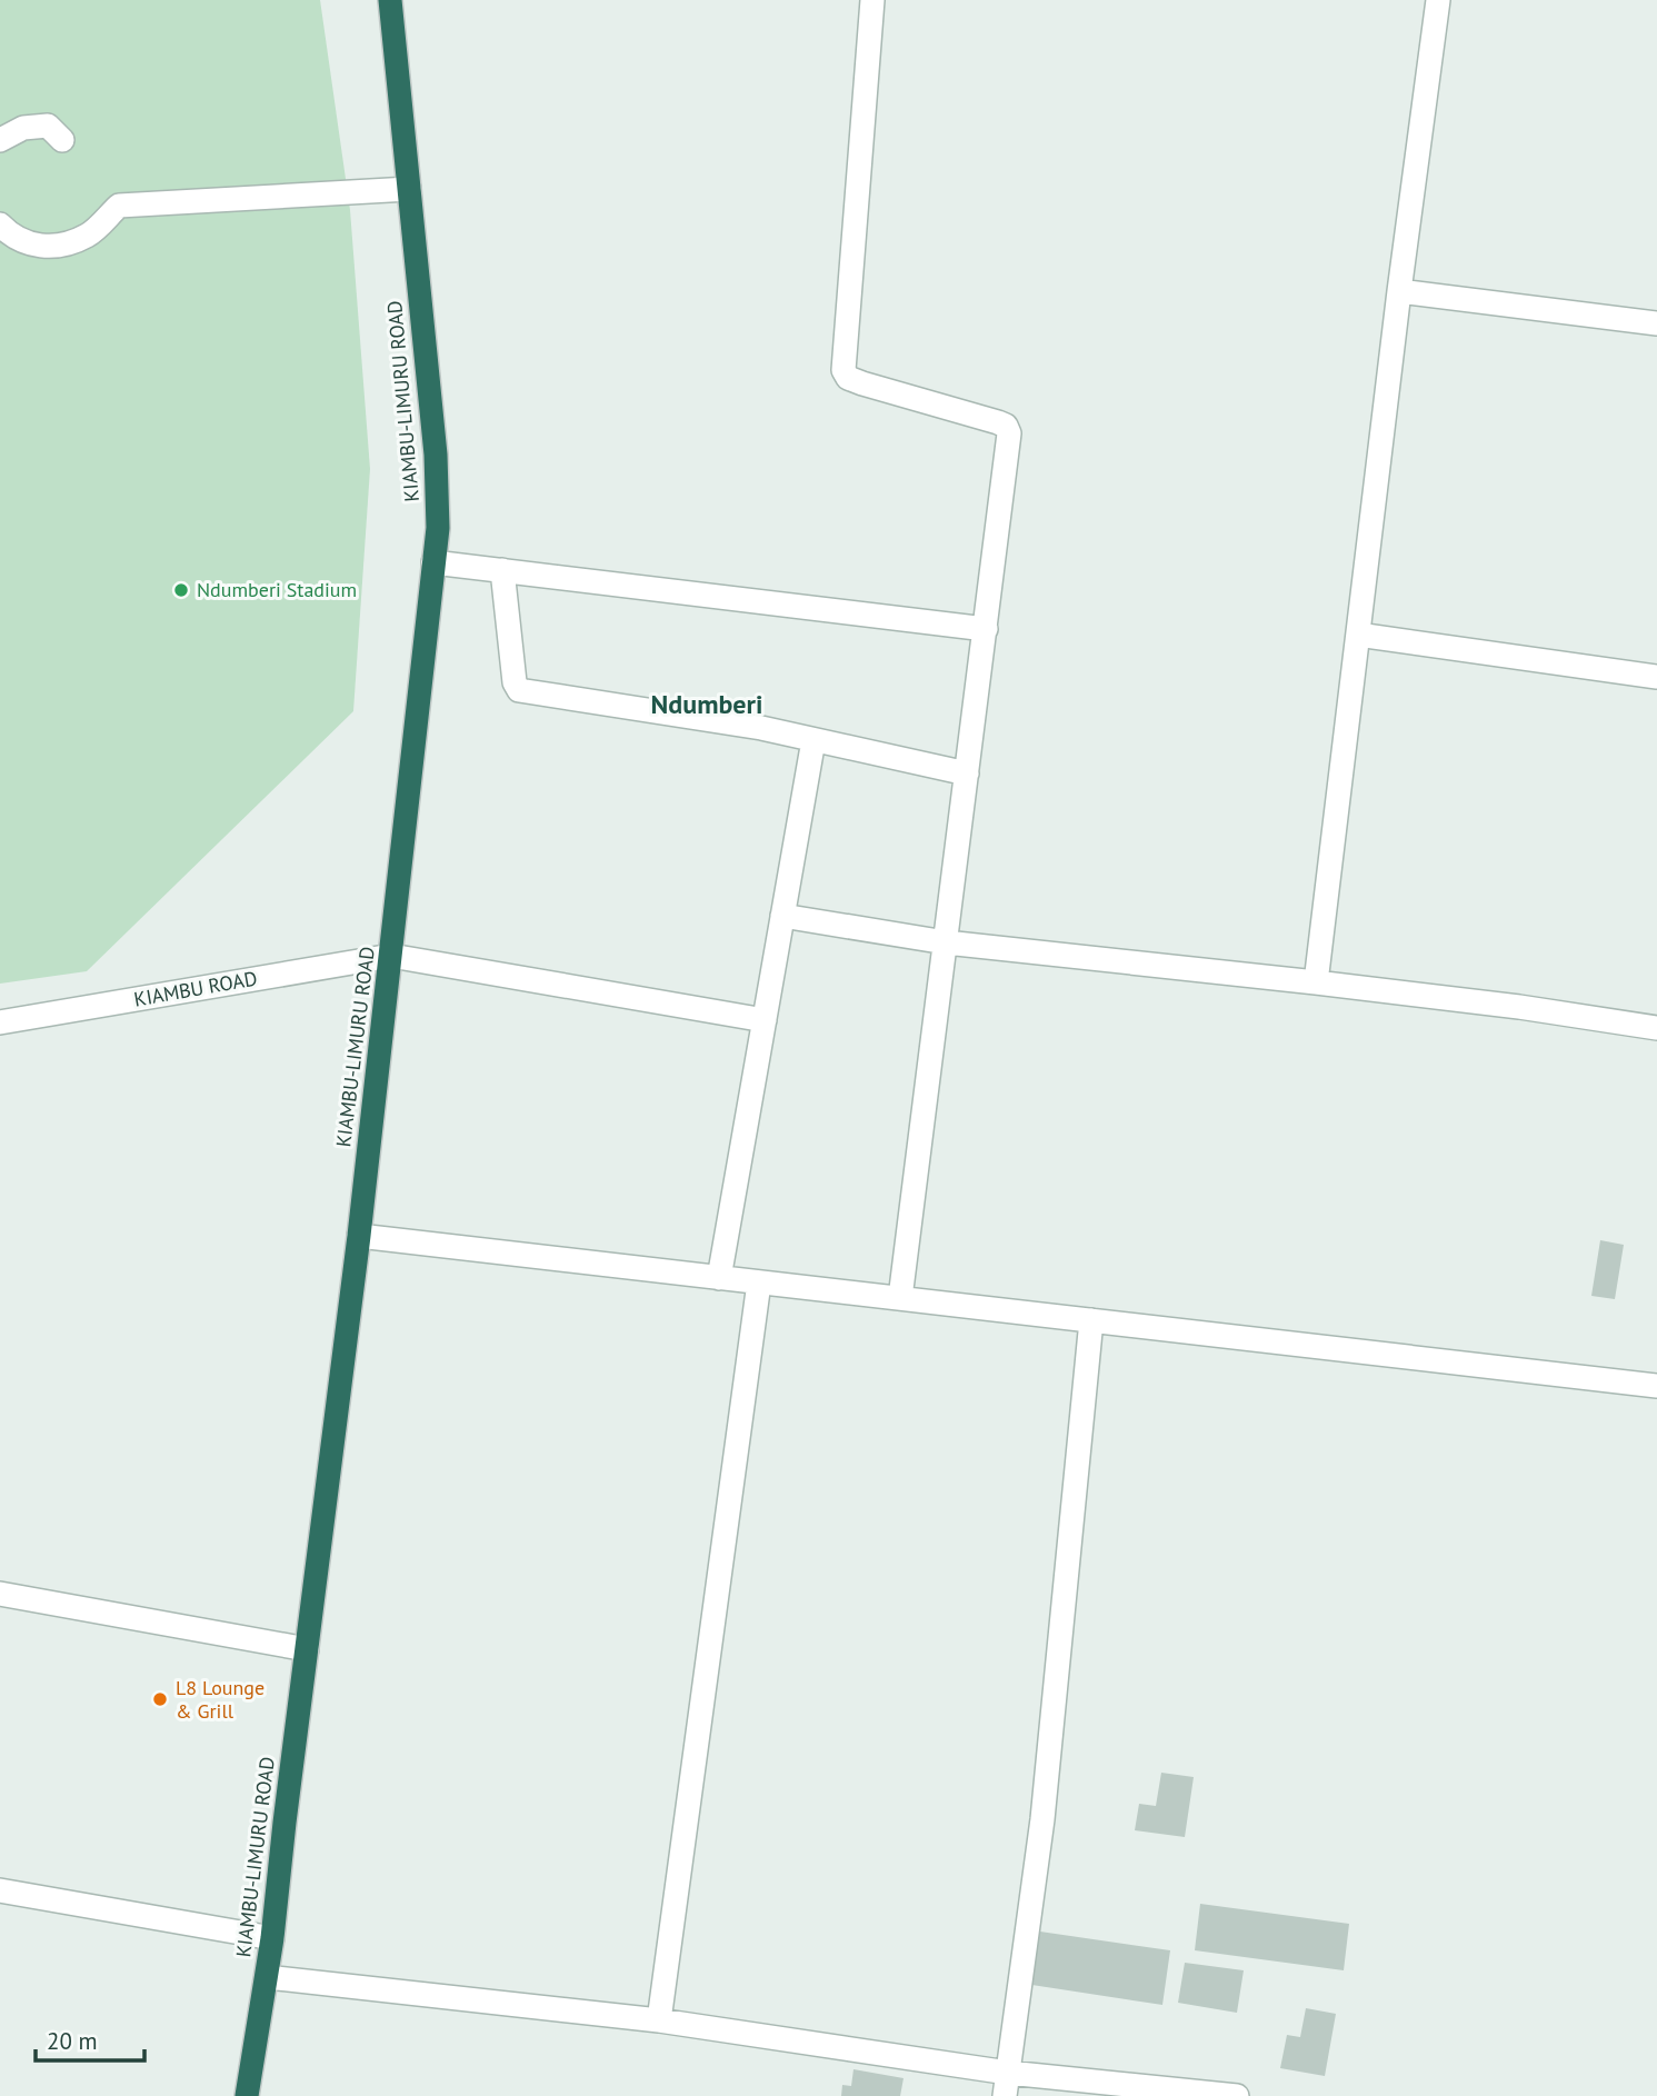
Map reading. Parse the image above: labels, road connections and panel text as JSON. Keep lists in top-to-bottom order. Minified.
{"streets":{"highway":["KIAMBU-LIMURU ROAD"],"street":["KIAMBU ROAD"]},"crossings":[["KIAMBU-LIMURU ROAD","KIAMBU ROAD"]],"districts":["Ndumberi"],"places":["Ndumberi Stadium","L8 Lounge & Grill"],"scale_bar":"20 m"}
